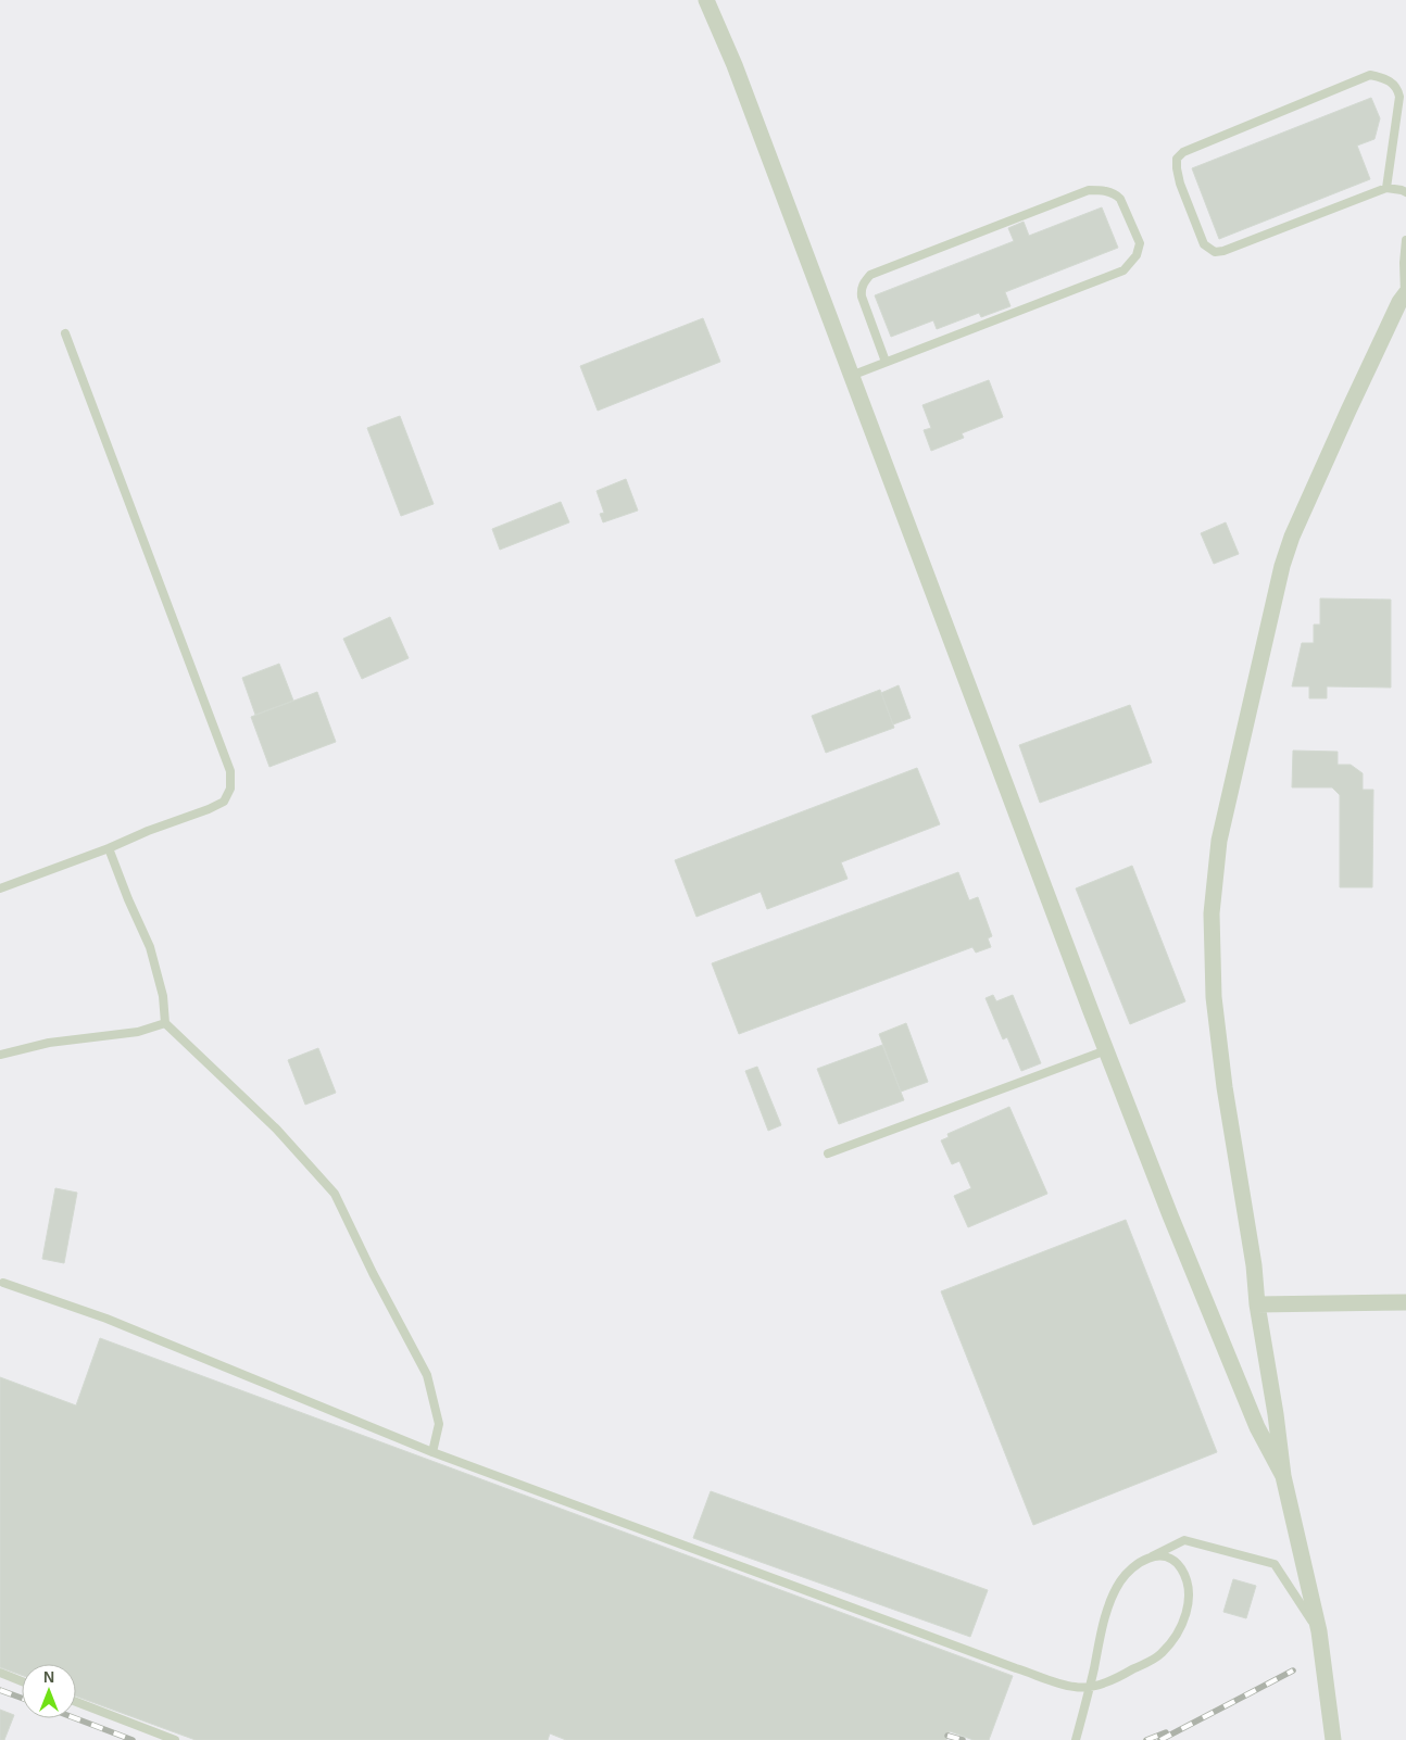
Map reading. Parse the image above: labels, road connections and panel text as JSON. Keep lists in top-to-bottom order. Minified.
{"north":"top"}
